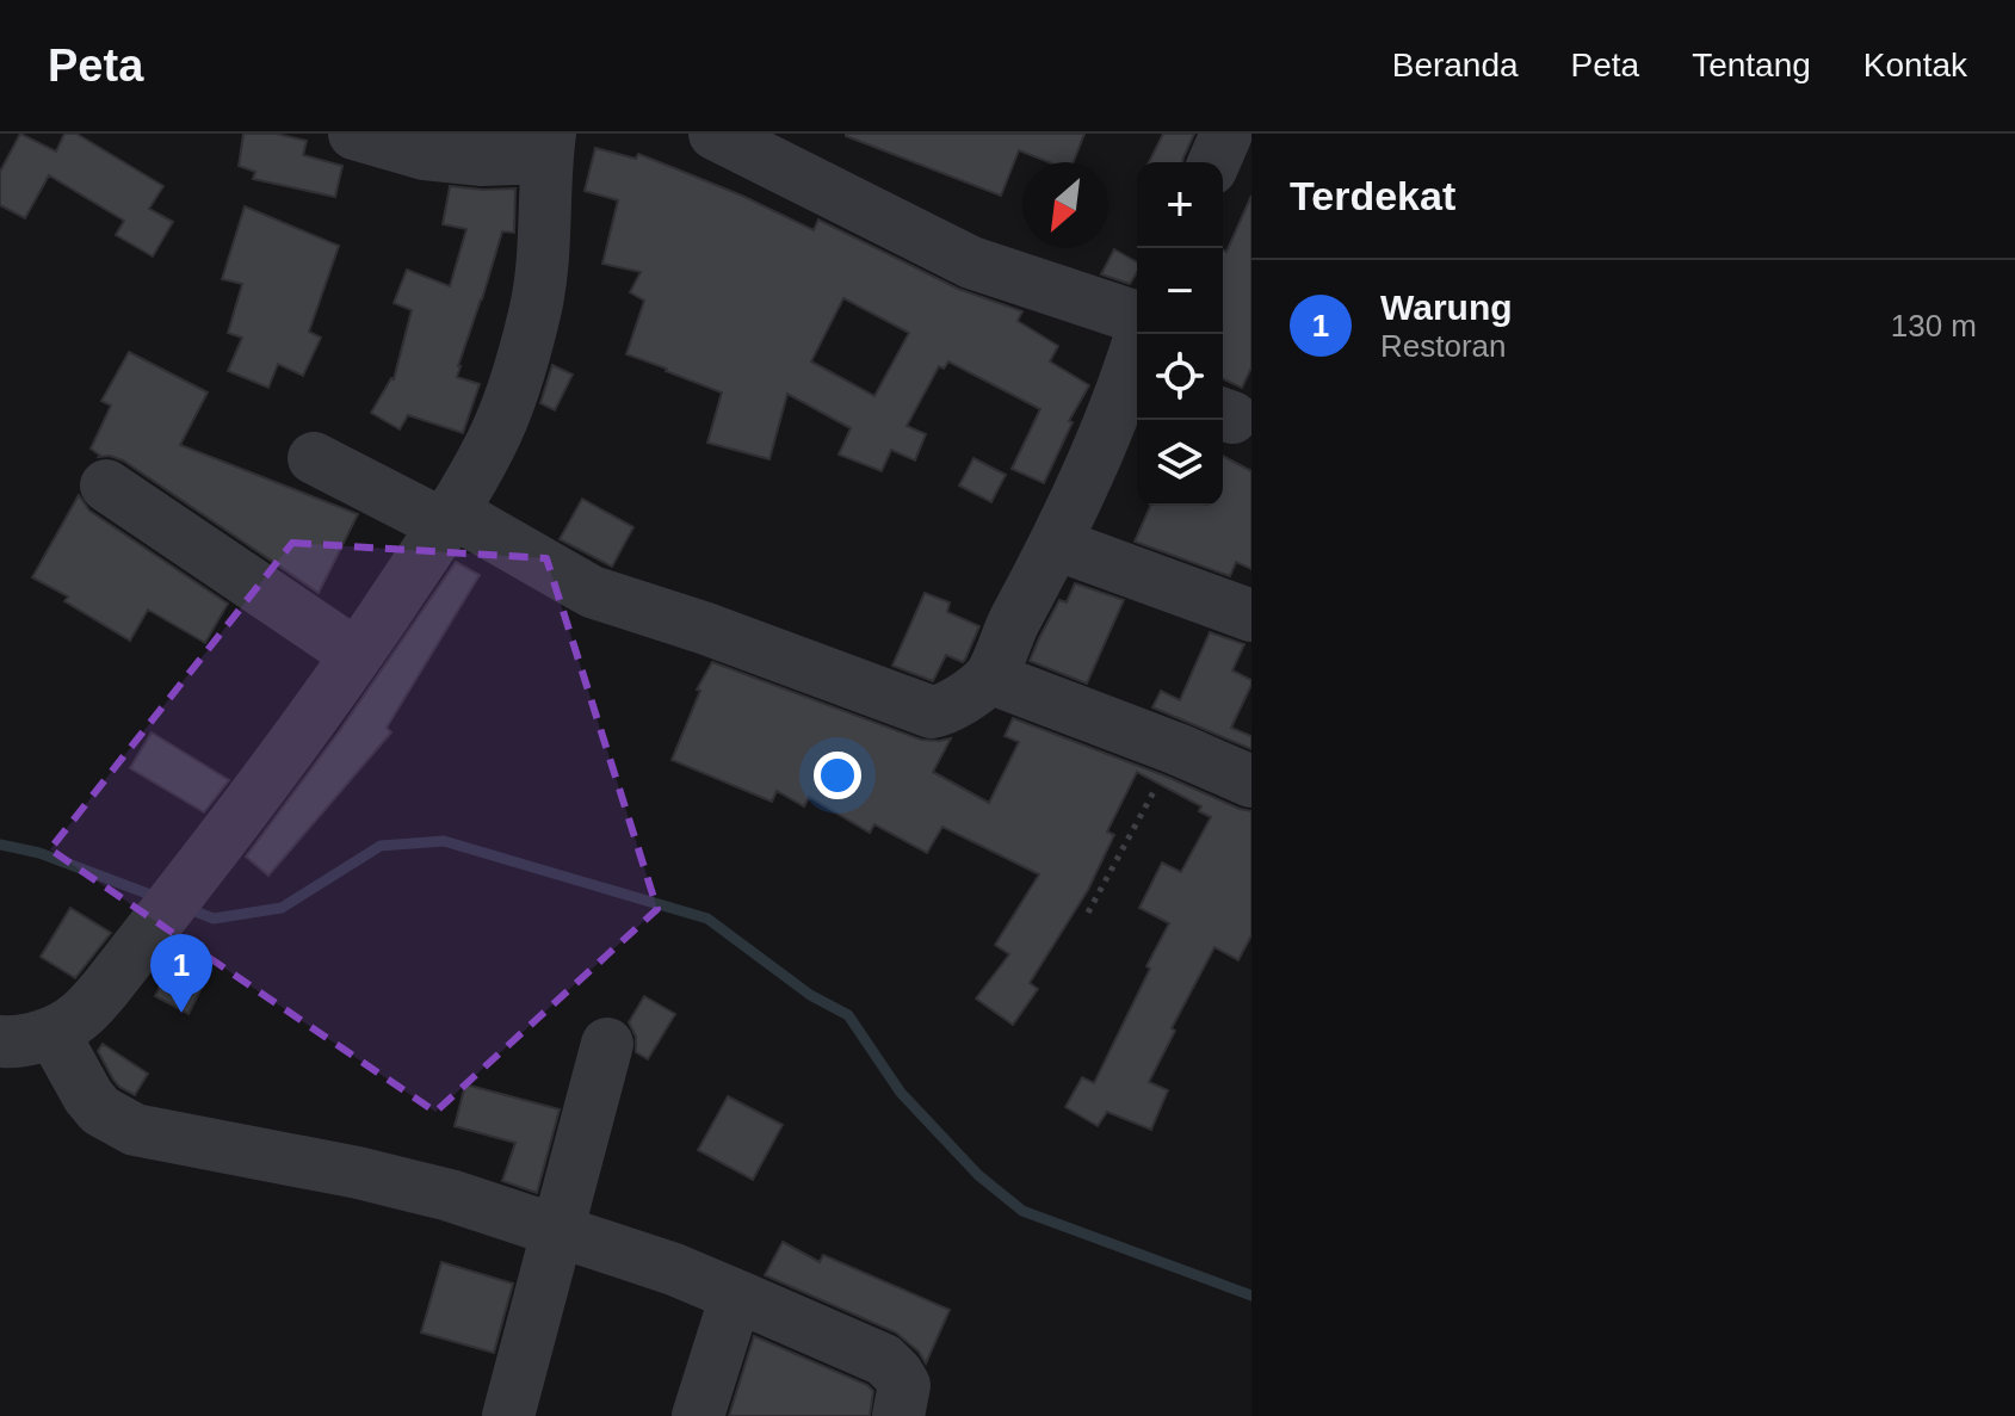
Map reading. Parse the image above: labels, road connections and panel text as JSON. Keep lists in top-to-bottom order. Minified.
{"north":"bottom left","page":{"header":"Peta","nav":["Beranda","Peta","Tentang","Kontak"],"heading":"Terdekat","map_buttons":["+","−"],"list":[{"mark":"1","name":"Warung","note":"Restoran","value":"130 m"}],"pins":"1"}}
